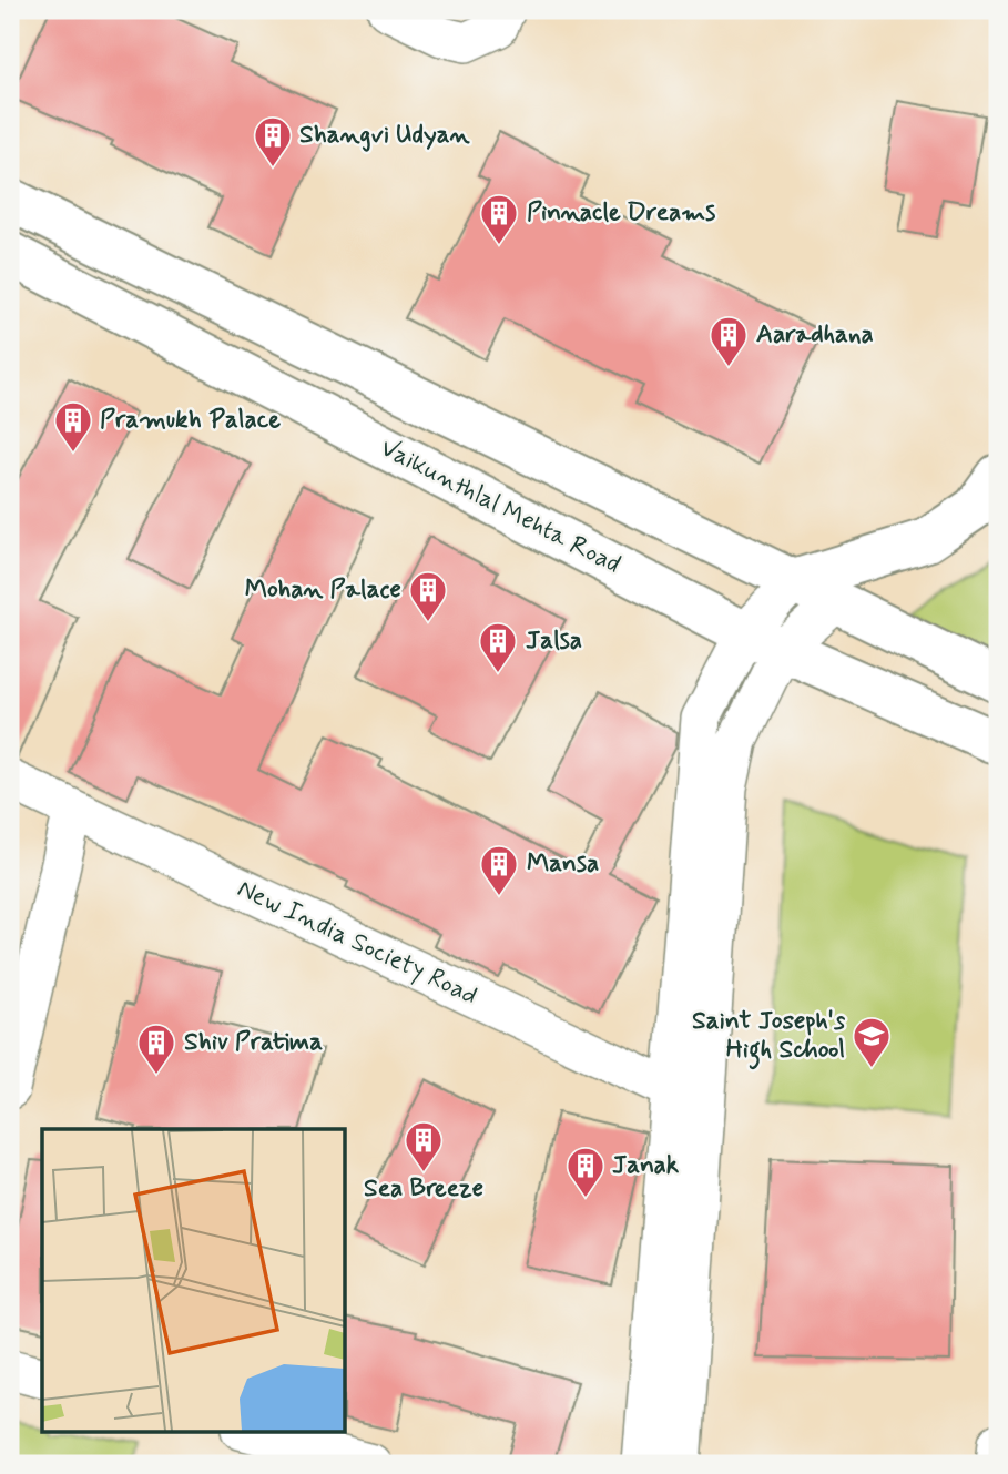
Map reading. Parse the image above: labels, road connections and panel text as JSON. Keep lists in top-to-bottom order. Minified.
{"streets":{"main road":["Vaikunthlal Mehta Road"],"street":["New India Society Road"]},"places":{"building":["Shangvi Udyan","Pinnacle Dreams","Aaradhana","Pramukh Palace","Mohan Palace","Jalsa","Mansa","Shiv Pratima","Sea Breeze","Janak"],"school or university":["Saint Joseph's High School"]}}
